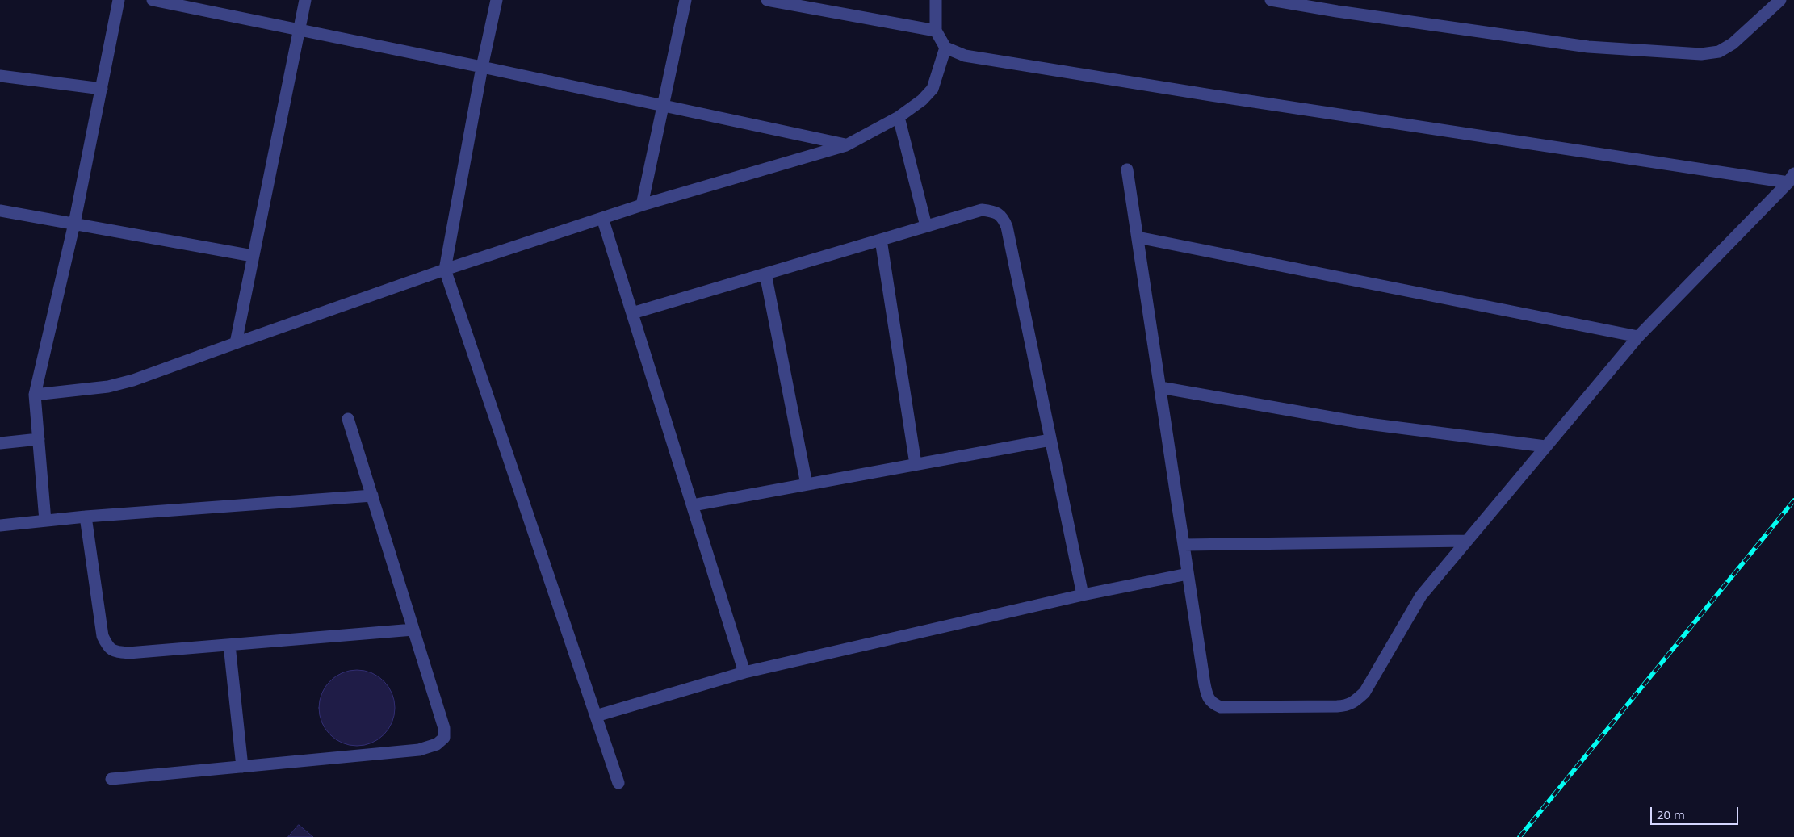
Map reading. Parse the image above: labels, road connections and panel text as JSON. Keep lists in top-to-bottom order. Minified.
{"scale_bar":"20 m"}
